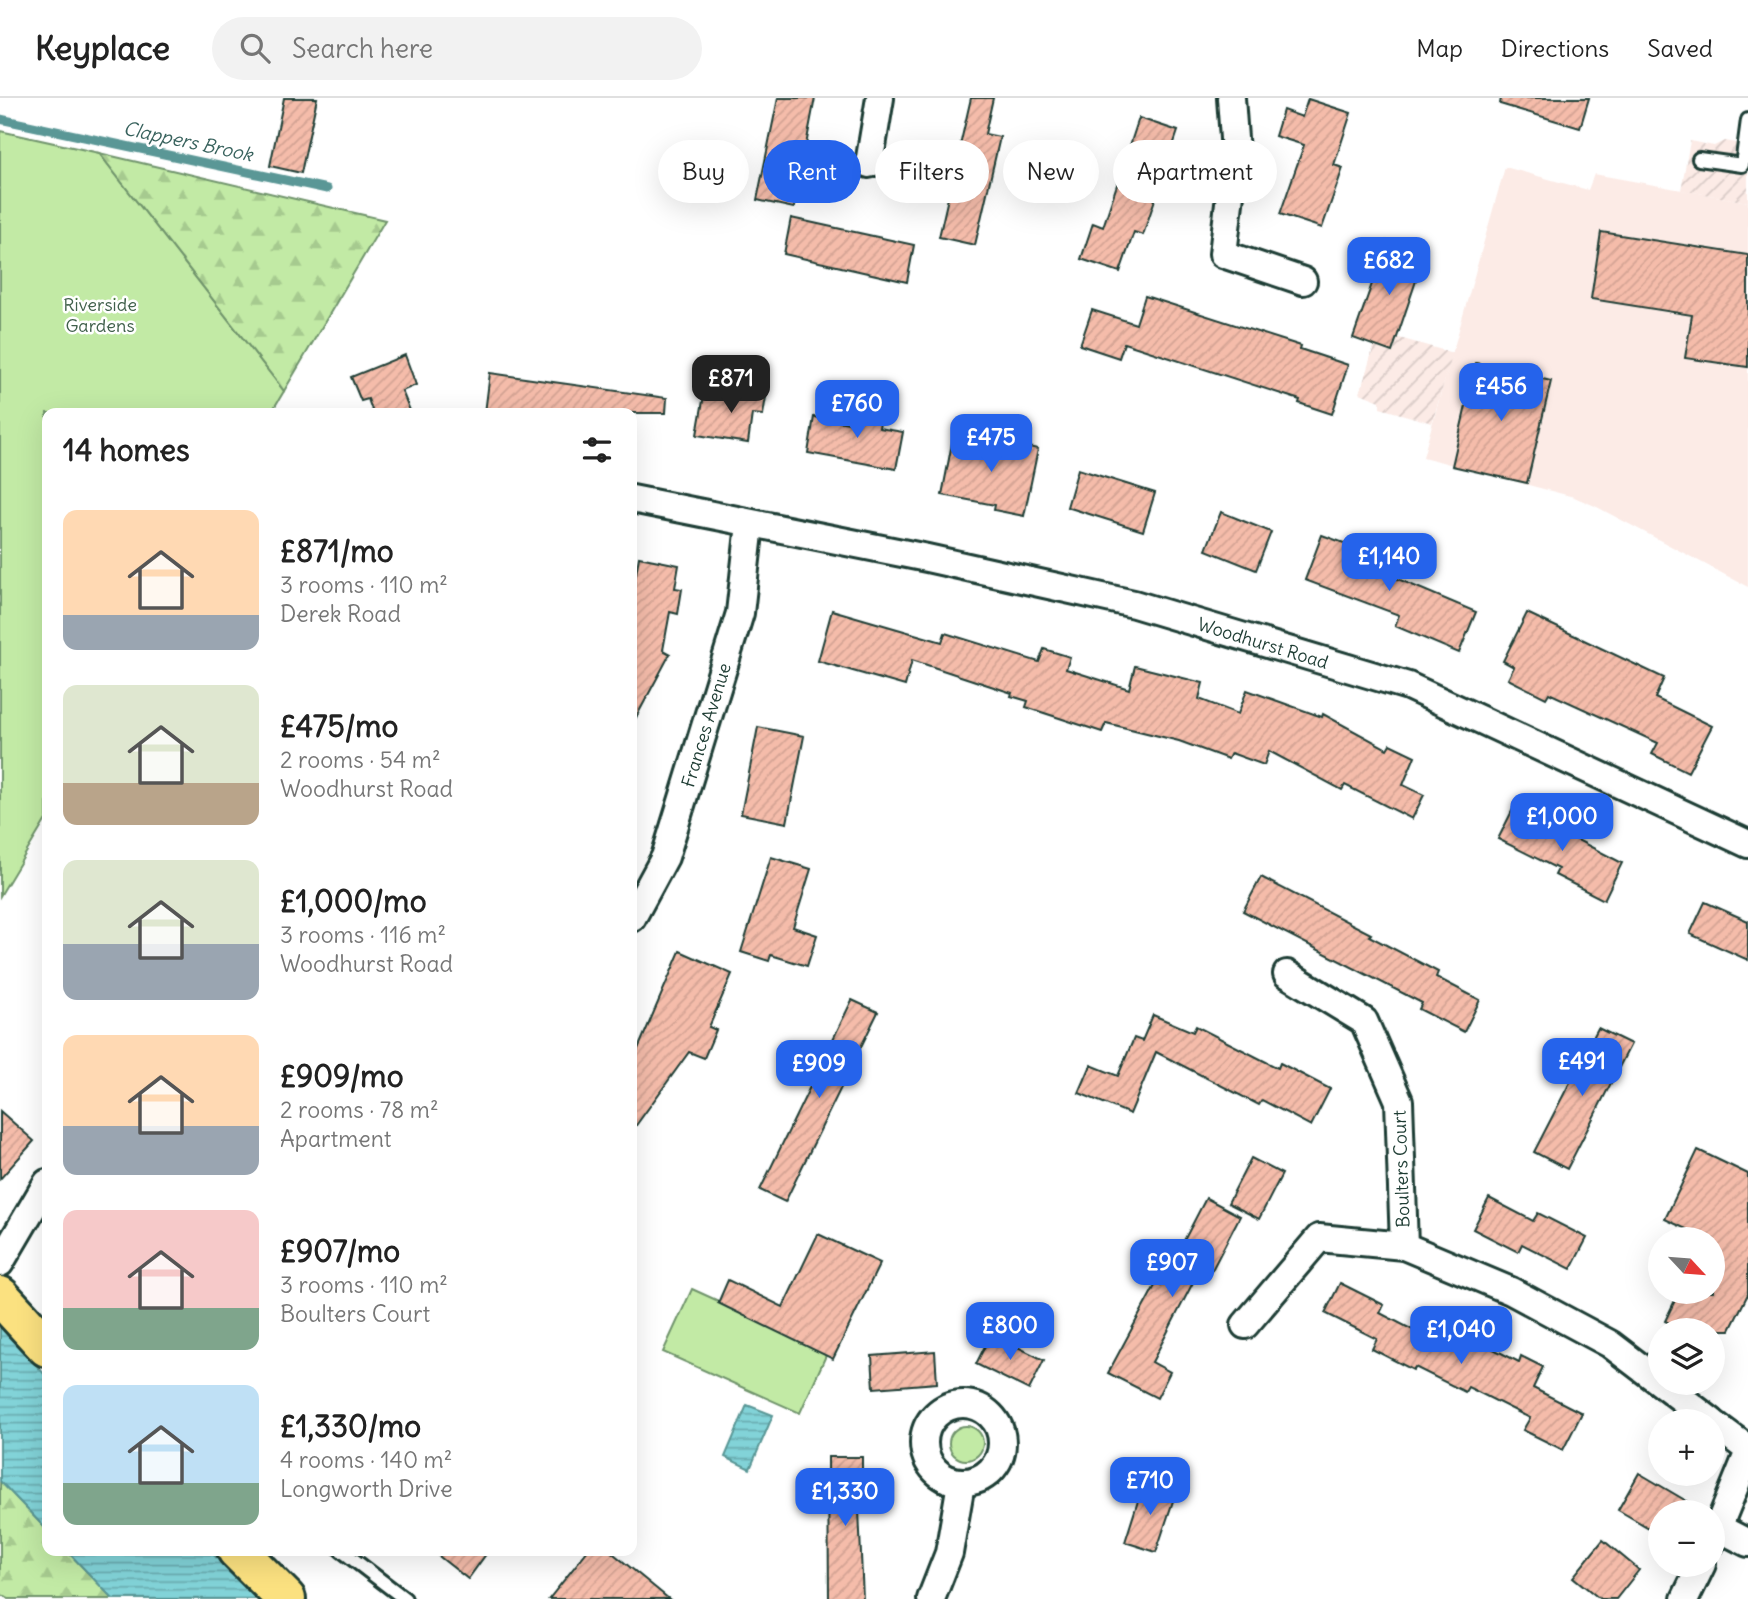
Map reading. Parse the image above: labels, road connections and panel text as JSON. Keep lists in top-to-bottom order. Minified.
{"streets":{"street":["Woodhurst Road","Frances Avenue","Boulters Court"]},"crossings":[["Woodhurst Road","Frances Avenue"]],"water":["Clappers Brook"],"parks":["Riverside Gardens"],"north":"bottom right","page":{"header":"Keyplace","search":"Search here","nav":["Map","Directions","Saved"],"chip":["Buy","Rent","Filters","New","Apartment"],"price":["£682","£871","£456","£760","£475","£1,140","£1,000","£491","£909","£907","£800","£1,040","£710","£1,330"],"heading":"14 homes","list":[{"name":"£871/mo","note":"3 rooms · 110 m² · Derek Road"},{"name":"£475/mo","note":"2 rooms · 54 m² · Woodhurst Road"},{"name":"£1,000/mo","note":"3 rooms · 116 m² · Woodhurst Road"},{"name":"£909/mo","note":"2 rooms · 78 m² · Apartment"},{"name":"£907/mo","note":"3 rooms · 110 m² · Boulters Court"},{"name":"£1,330/mo","note":"4 rooms · 140 m² · Longworth Drive"}],"map_buttons":["+","−"]}}
